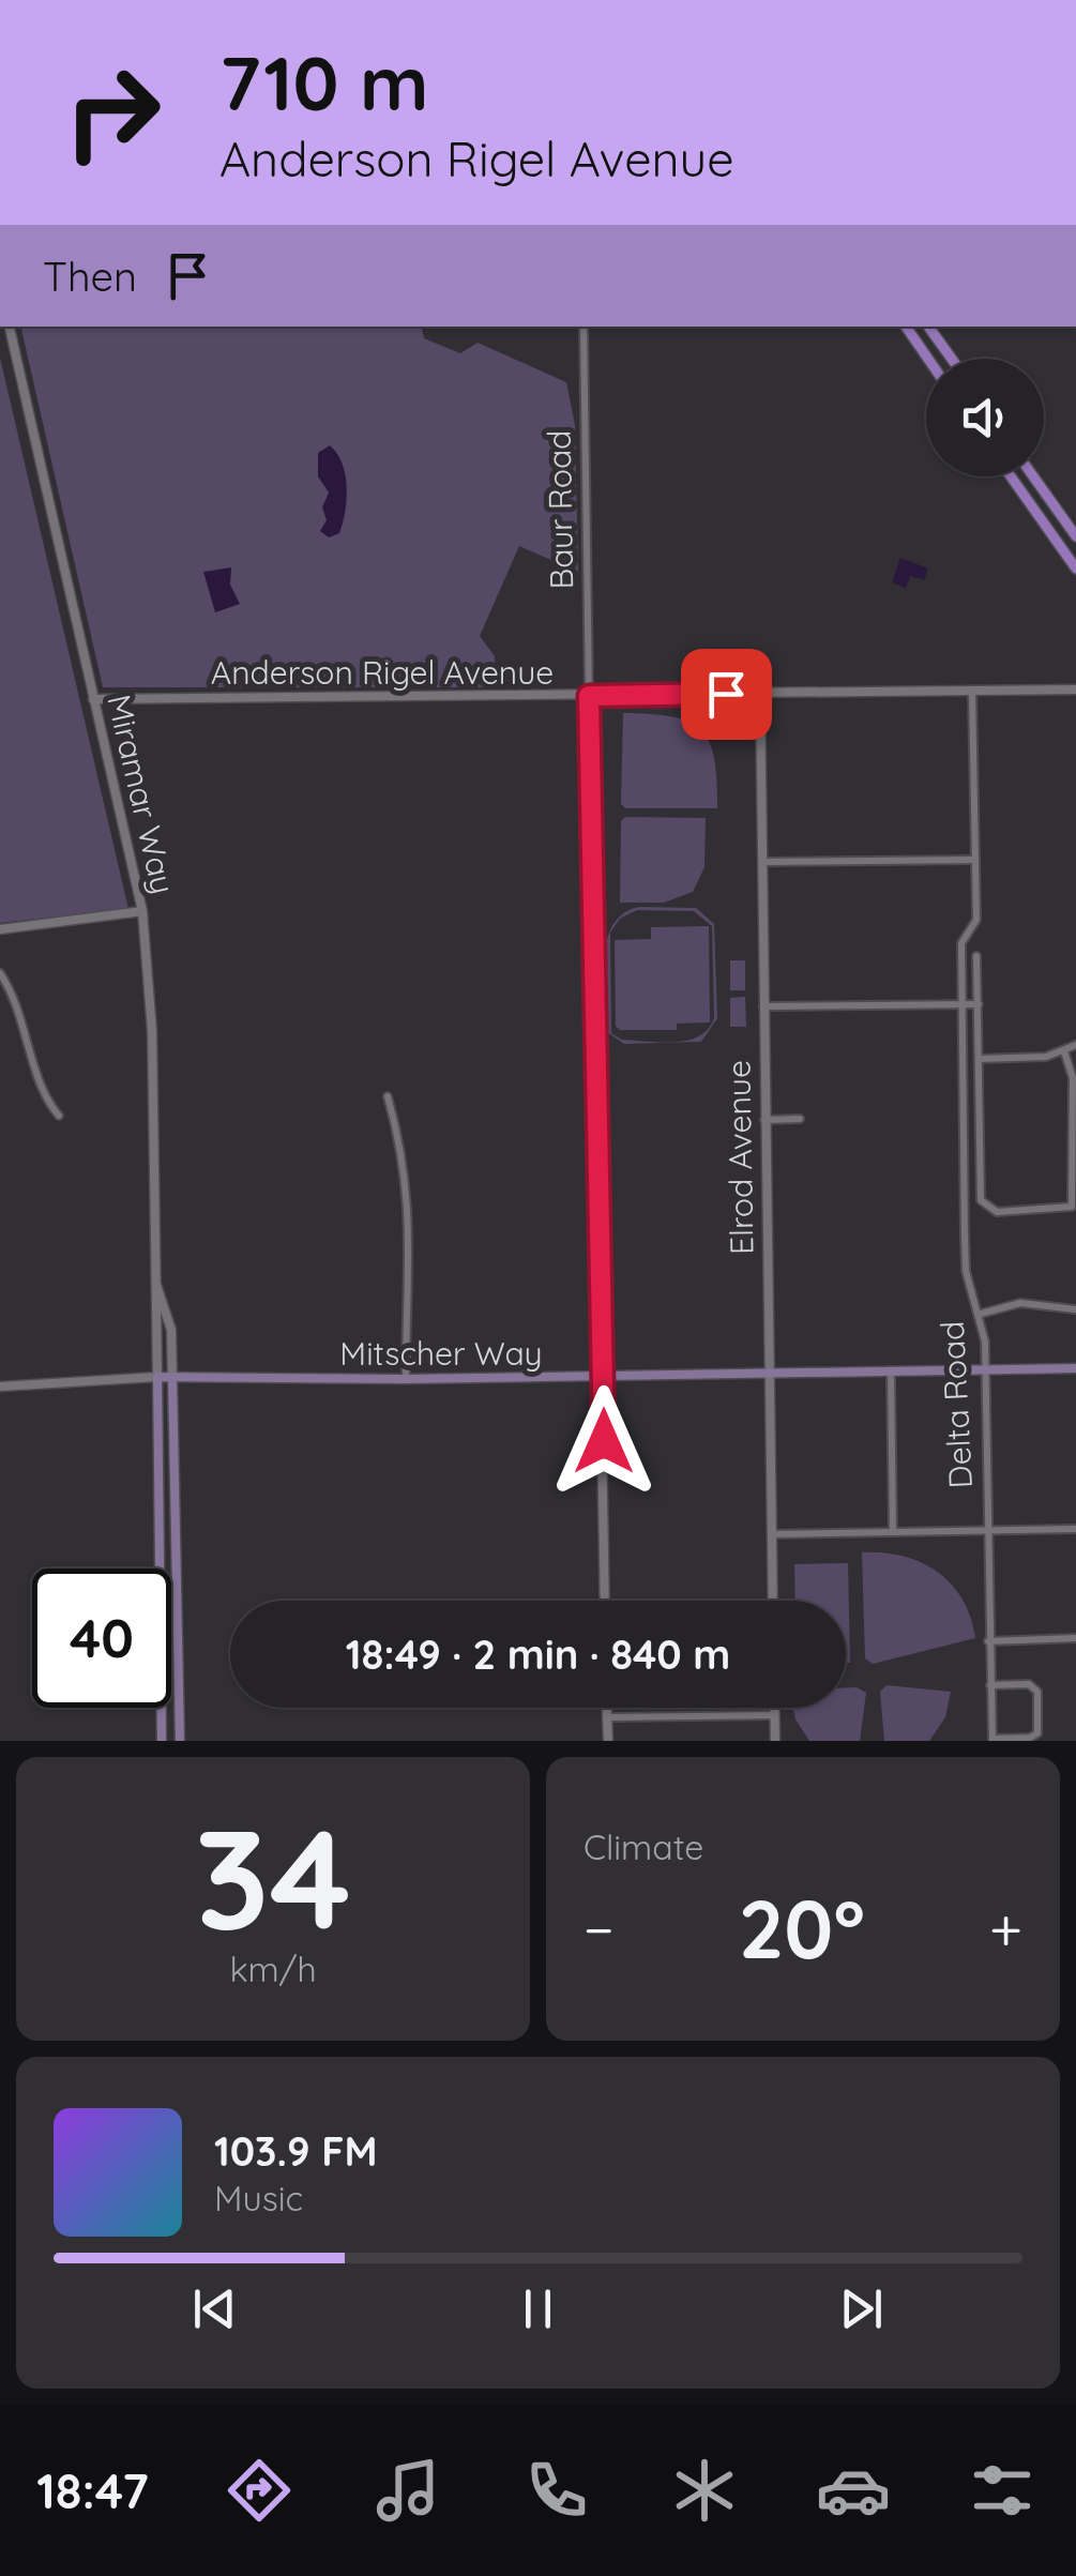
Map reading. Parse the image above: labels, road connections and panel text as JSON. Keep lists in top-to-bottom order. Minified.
{"streets":{"main road":["Miramar Way","Mitscher Way"],"street":["Baur Road","Anderson Rigel Avenue","Elrod Avenue","Delta Road"]},"crossings":[["Baur Road","Anderson Rigel Avenue"],["Anderson Rigel Avenue","Miramar Way"],["Anderson Rigel Avenue","Elrod Avenue"],["Miramar Way","Mitscher Way"],["Elrod Avenue","Mitscher Way"],["Mitscher Way","Delta Road"]],"page":{"turn":["710 m","Anderson Rigel Avenue"],"then":"Then","limit":"40","trip":"18:49 · 2 min · 840 m","tile":[["34","km/h"],"Climate"],"heat":["−","20°","+"],"song":["103.9 FM","Music"],"tabs":"18:47"}}
